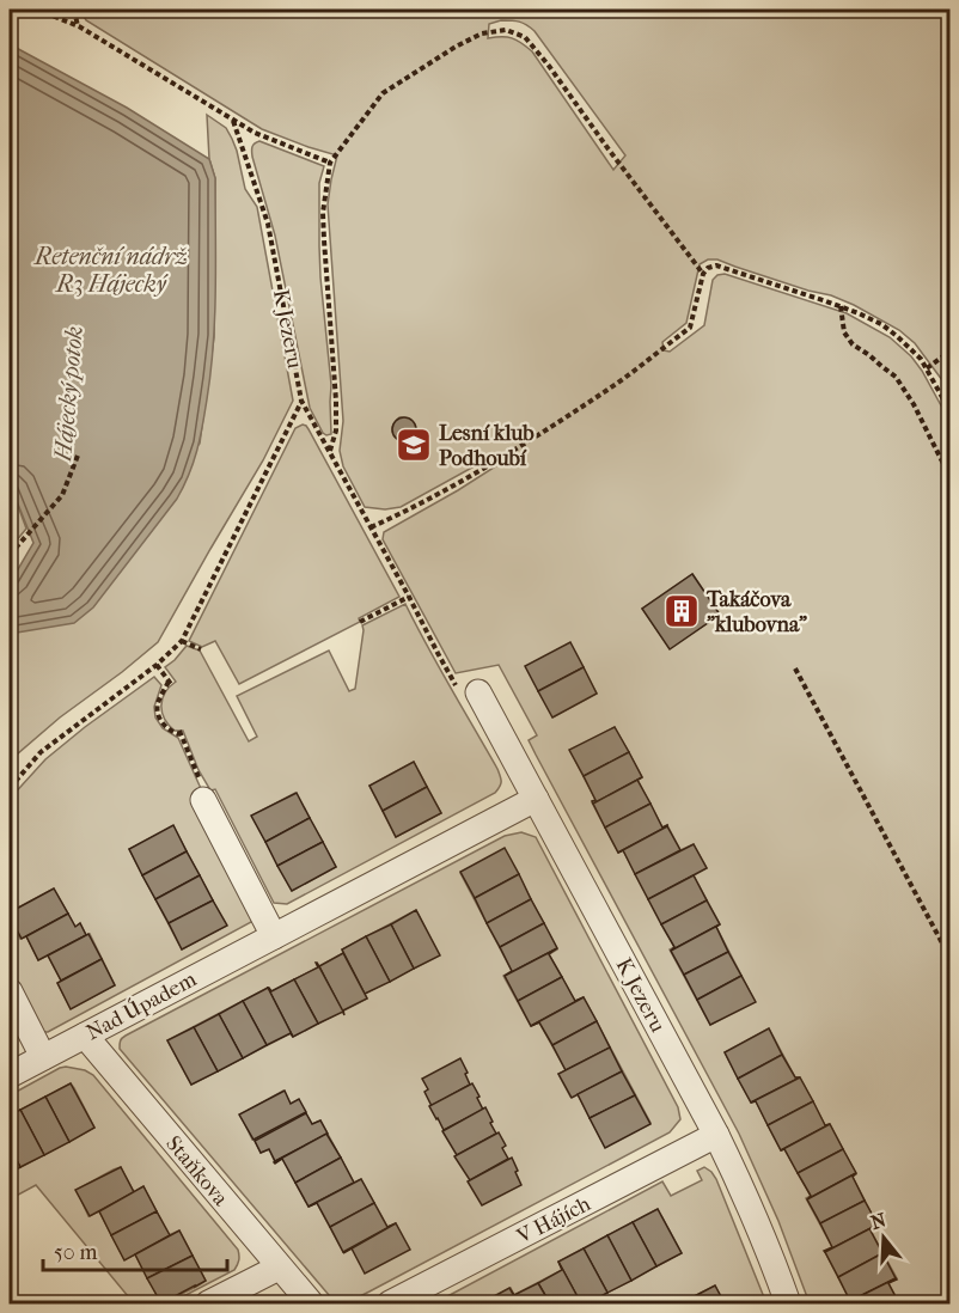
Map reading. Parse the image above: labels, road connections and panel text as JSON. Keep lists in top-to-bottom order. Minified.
{"streets":{"street":["K Jezeru","Nad Úpadem","Staňkova","V Hájích"]},"crossings":[["K Jezeru","Nad Úpadem"],["K Jezeru","V Hájích"],["Nad Úpadem","Staňkova"]],"water":["Retenční nádrž R3 Hájecký","Hájecký potok"],"places":{"school or university":["Lesní klub Podhoubí"],"building":["Takáčova \"klubovna\""]},"scale_bar":"50 m","north":"top"}
